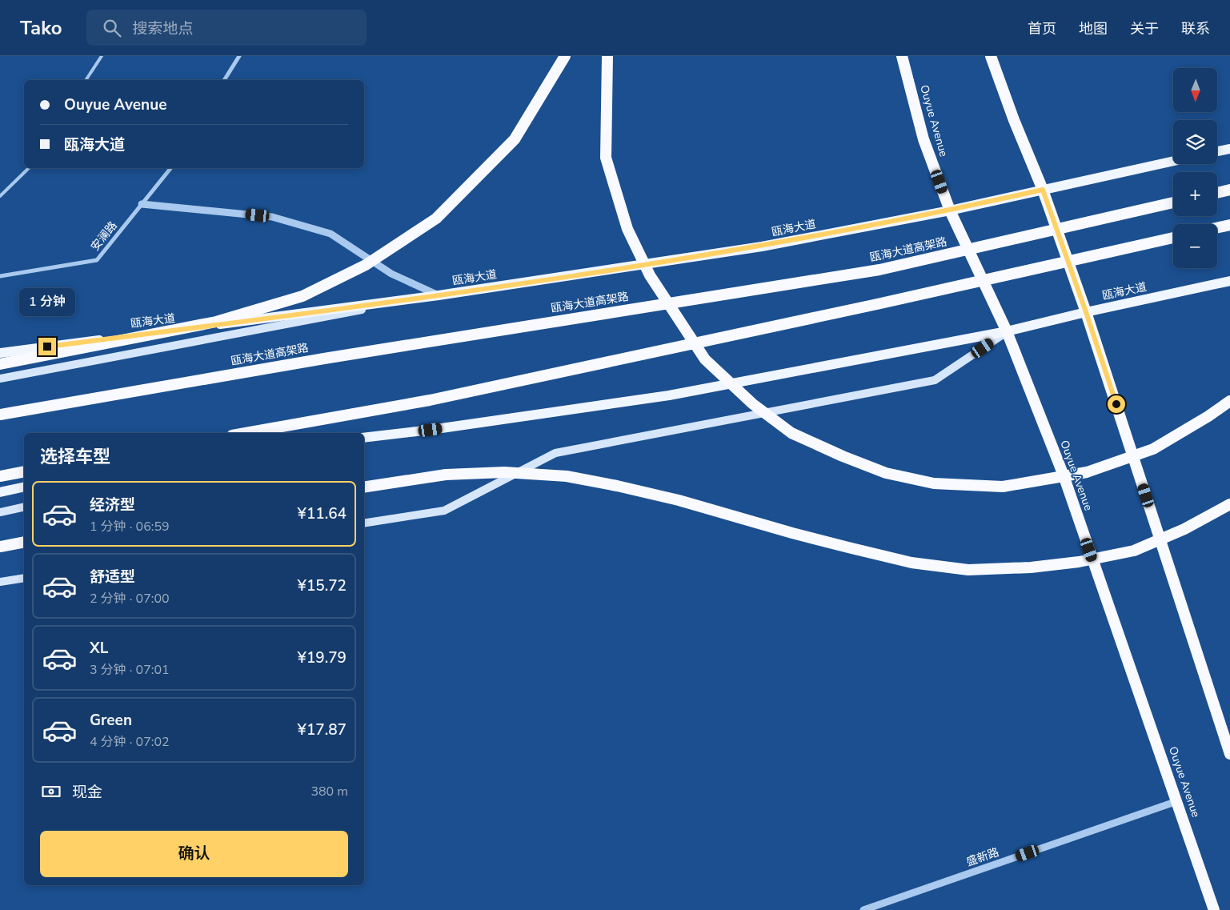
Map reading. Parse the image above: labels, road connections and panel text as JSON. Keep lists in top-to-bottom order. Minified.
{"streets":{"highway":["Ouyue Avenue","瓯海大道高架路"],"main road":["瓯海大道"],"street":["安澜路","盛新路"]},"crossings":[["Ouyue Avenue","瓯海大道"],["Ouyue Avenue","盛新路"]],"north":"bottom","page":{"header":"Tako","search":"搜索地点","nav":["首页","地图","关于","联系"],"map_buttons":["+","−"],"banner":["Ouyue Avenue","瓯海大道"],"bubble":"1 分钟","heading":"选择车型","list":[{"name":"经济型","note":"1 分钟 · 06:59","value":"¥11.64"},{"name":"舒适型","note":"2 分钟 · 07:00","value":"¥15.72"},{"name":"XL","note":"3 分钟 · 07:01","value":"¥19.79"},{"name":"Green","note":"4 分钟 · 07:02","value":"¥17.87"}],"pay":["现金","380 m"],"buttons":"确认"}}
